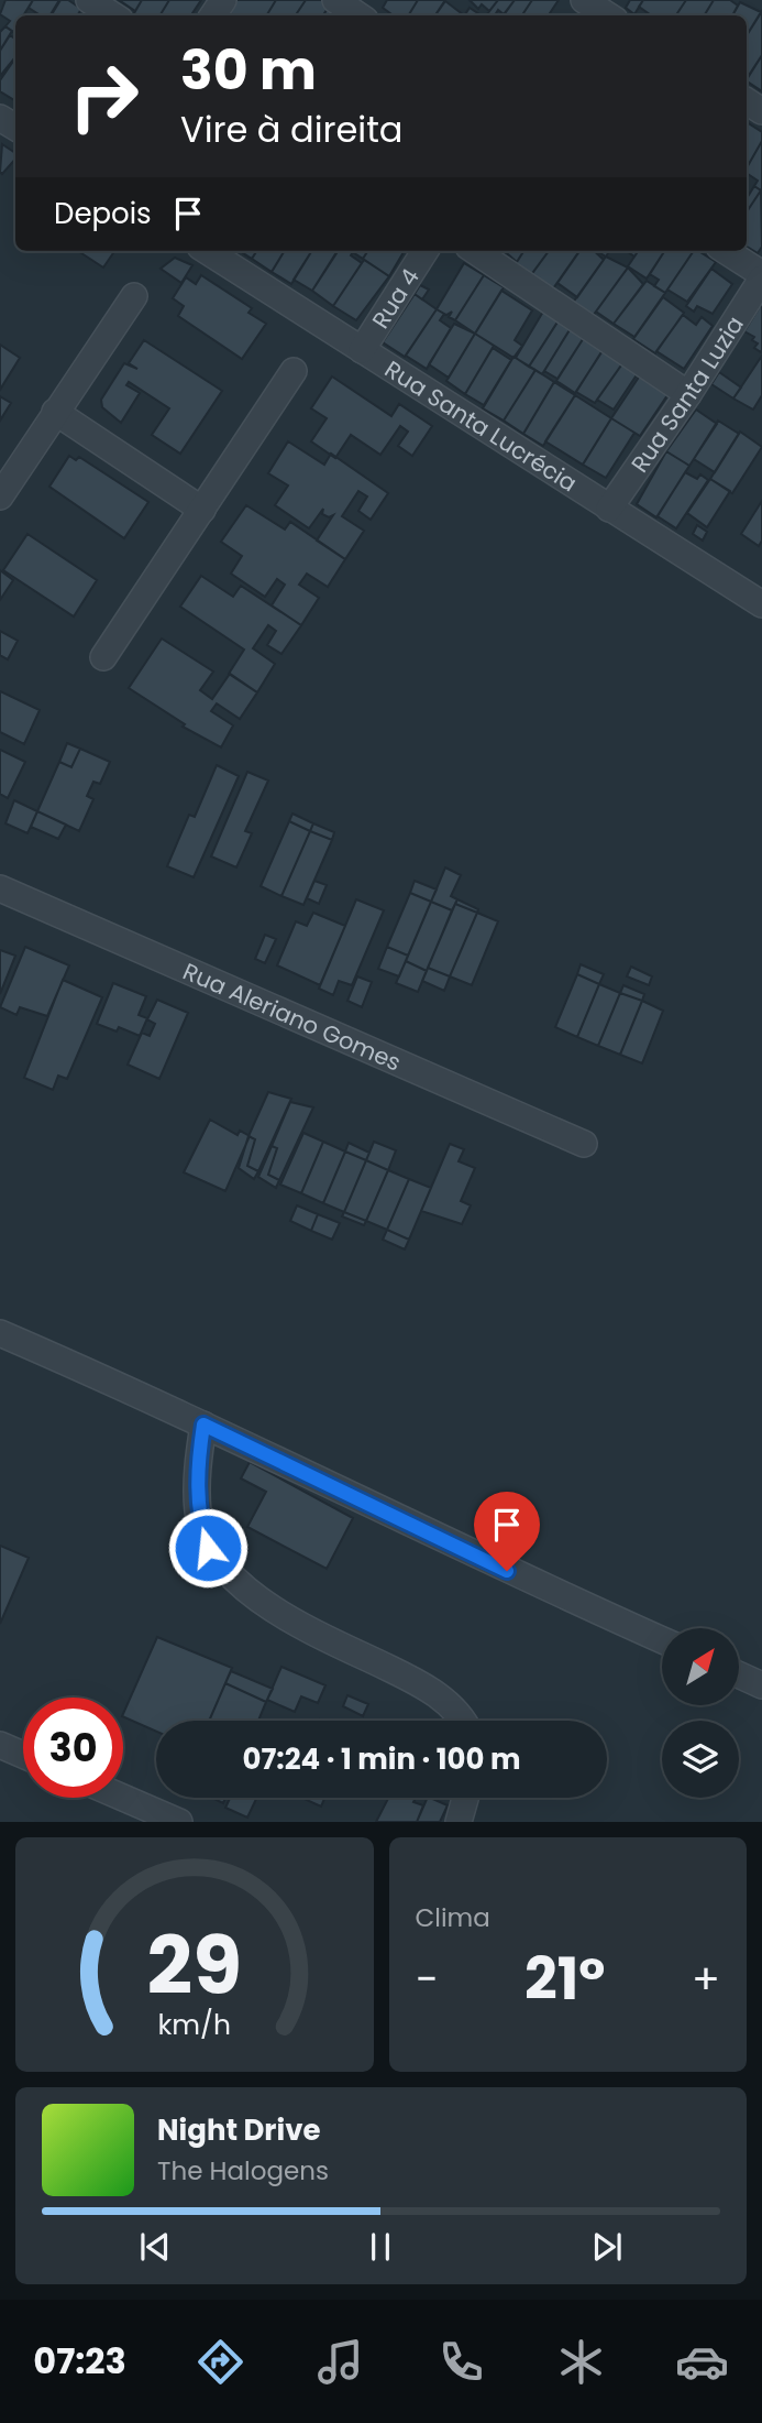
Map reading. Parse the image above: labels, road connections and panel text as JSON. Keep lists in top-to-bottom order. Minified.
{"streets":{"street":["Rua 4","Rua Santa Luzia","Rua Santa Lucrécia","Rua Aleriano Gomes"]},"crossings":[["Rua 4","Rua Santa Lucrécia"],["Rua Santa Luzia","Rua Santa Lucrécia"]],"north":"top right","page":{"turn":["30 m","Vire à direita"],"then":"Depois","limit":"30","trip":"07:24 · 1 min · 100 m","tile":"Clima","heat":["−","21°","+"],"song":["Night Drive","The Halogens"],"tabs":"07:23","gauge":["29","km/h"]}}
